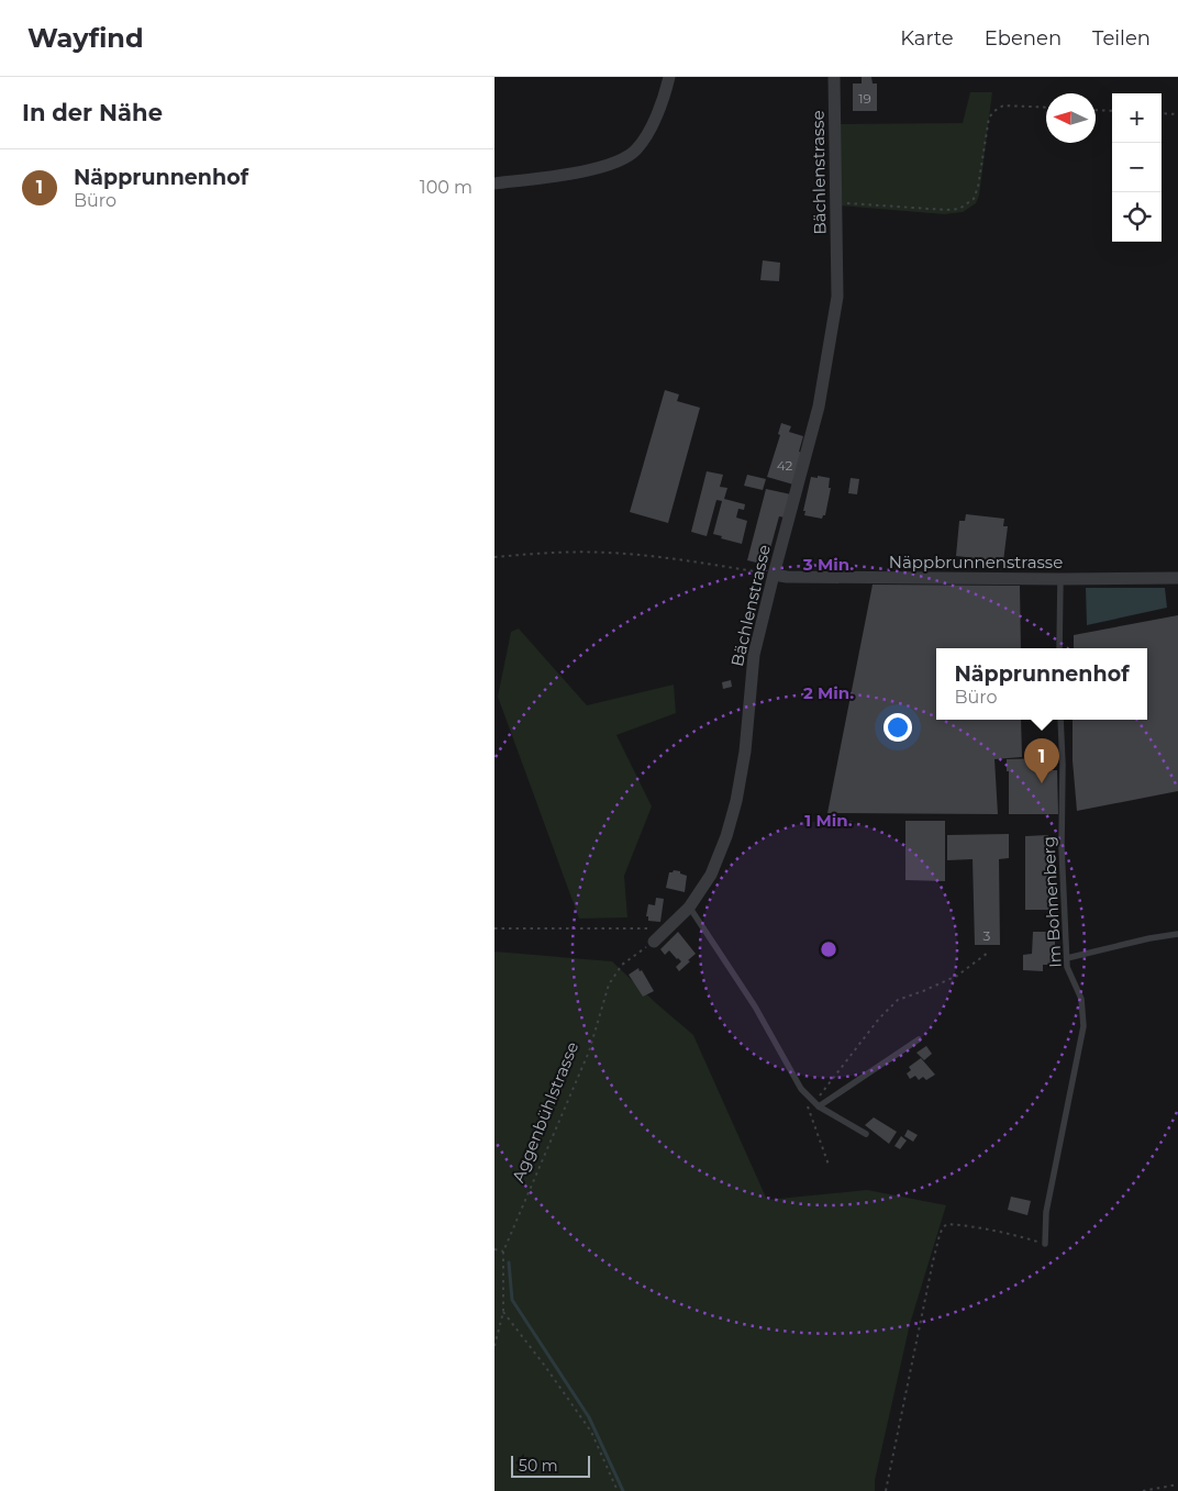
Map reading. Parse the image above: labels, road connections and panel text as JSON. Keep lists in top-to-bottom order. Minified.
{"streets":{"street":["Bächlenstrasse","Näppbrunnenstrasse"],"lane":["Im Bohnenberg"],"path":["Aggenbühlstrasse"]},"crossings":[["Bächlenstrasse","Näppbrunnenstrasse"]],"house_numbers":["19","42","3"],"scale_bar":"50 m","north":"left","page":{"header":"Wayfind","nav":["Karte","Ebenen","Teilen"],"heading":"In der Nähe","map_buttons":["+","−"],"list":[{"mark":"1","name":"Näpprunnenhof","note":"Büro","value":"100 m"}],"popup":["Näpprunnenhof","Büro"],"pins":"1","scale":"50 m"},"rings":["3 Min.","2 Min.","1 Min."]}
